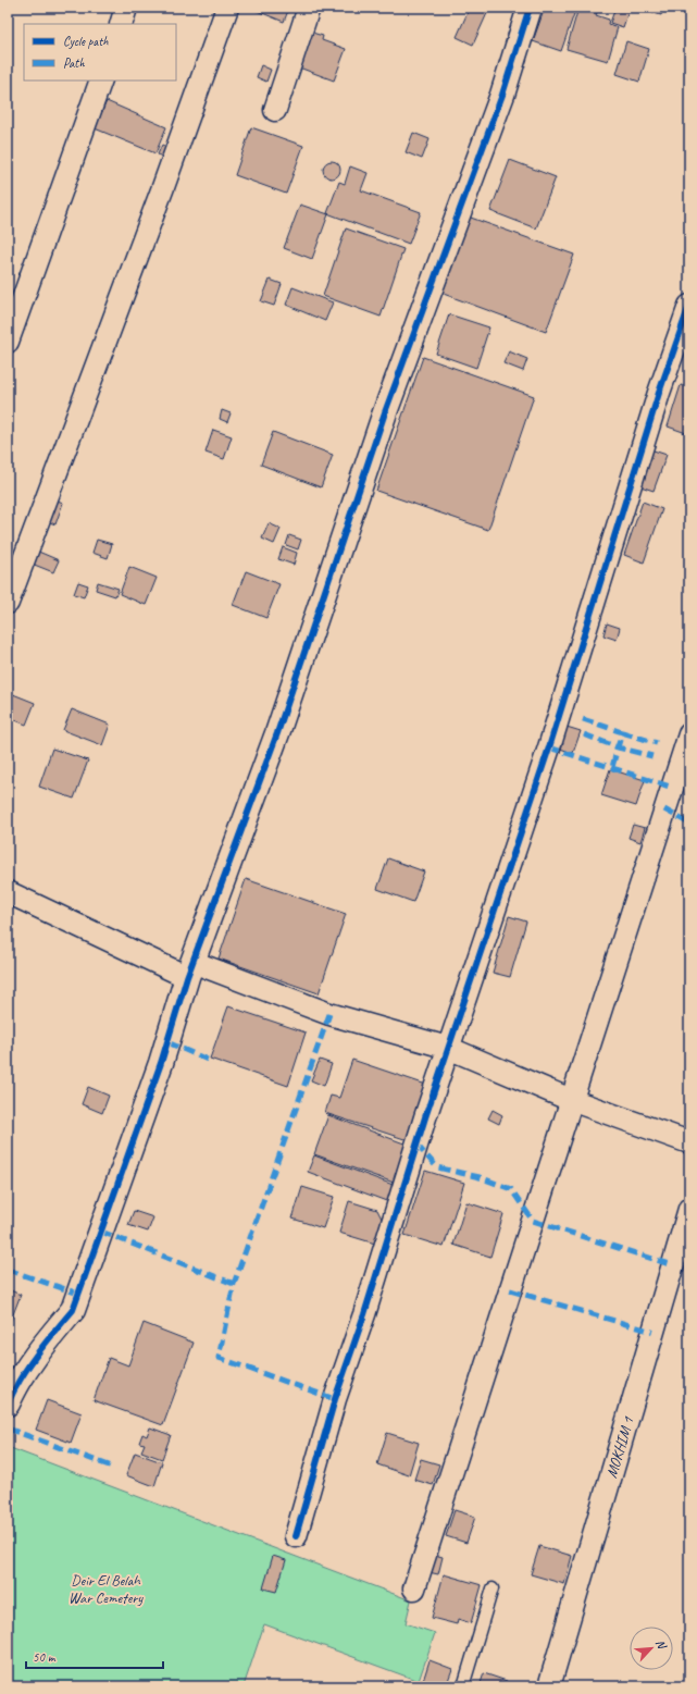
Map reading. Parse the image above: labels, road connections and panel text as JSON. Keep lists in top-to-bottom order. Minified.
{"streets":{"street":["MOKHIM 1"]},"parks":["Deir El Belah War Cemetery"],"legend":["Cycle path","Path"],"scale_bar":"50 m","north":"top right"}
